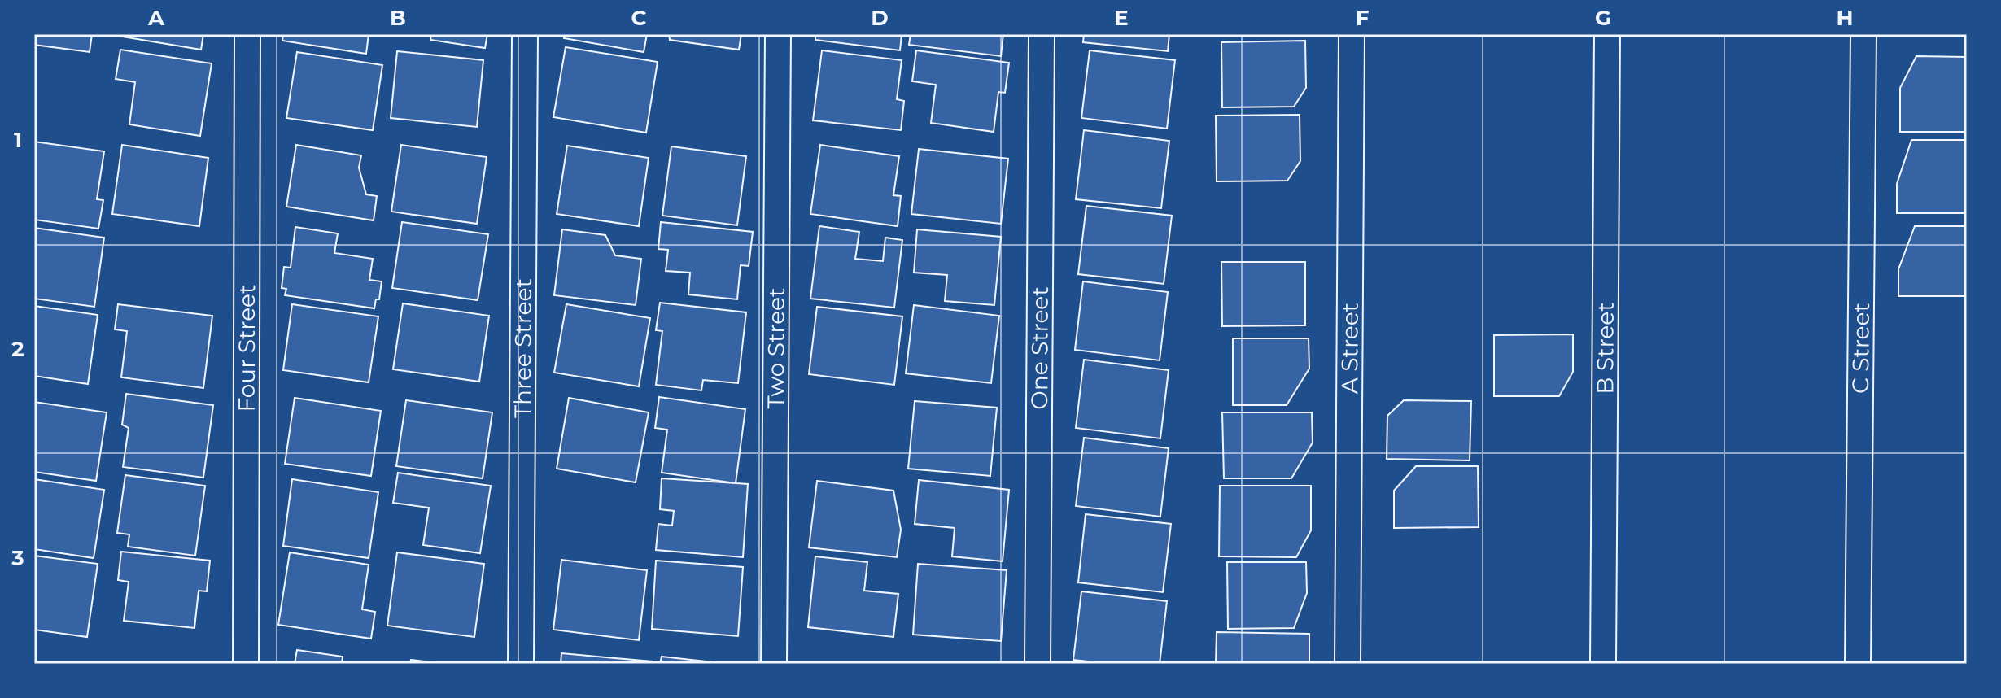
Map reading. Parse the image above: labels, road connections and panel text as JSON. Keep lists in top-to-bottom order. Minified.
{"streets":{"lane":["Four Street","Three Street","Two Street","One Street","A Street","B Street","C Street"]},"grid":{"columns":["A","B","C","D","E","F","G","H"],"rows":["1","2","3"]}}
